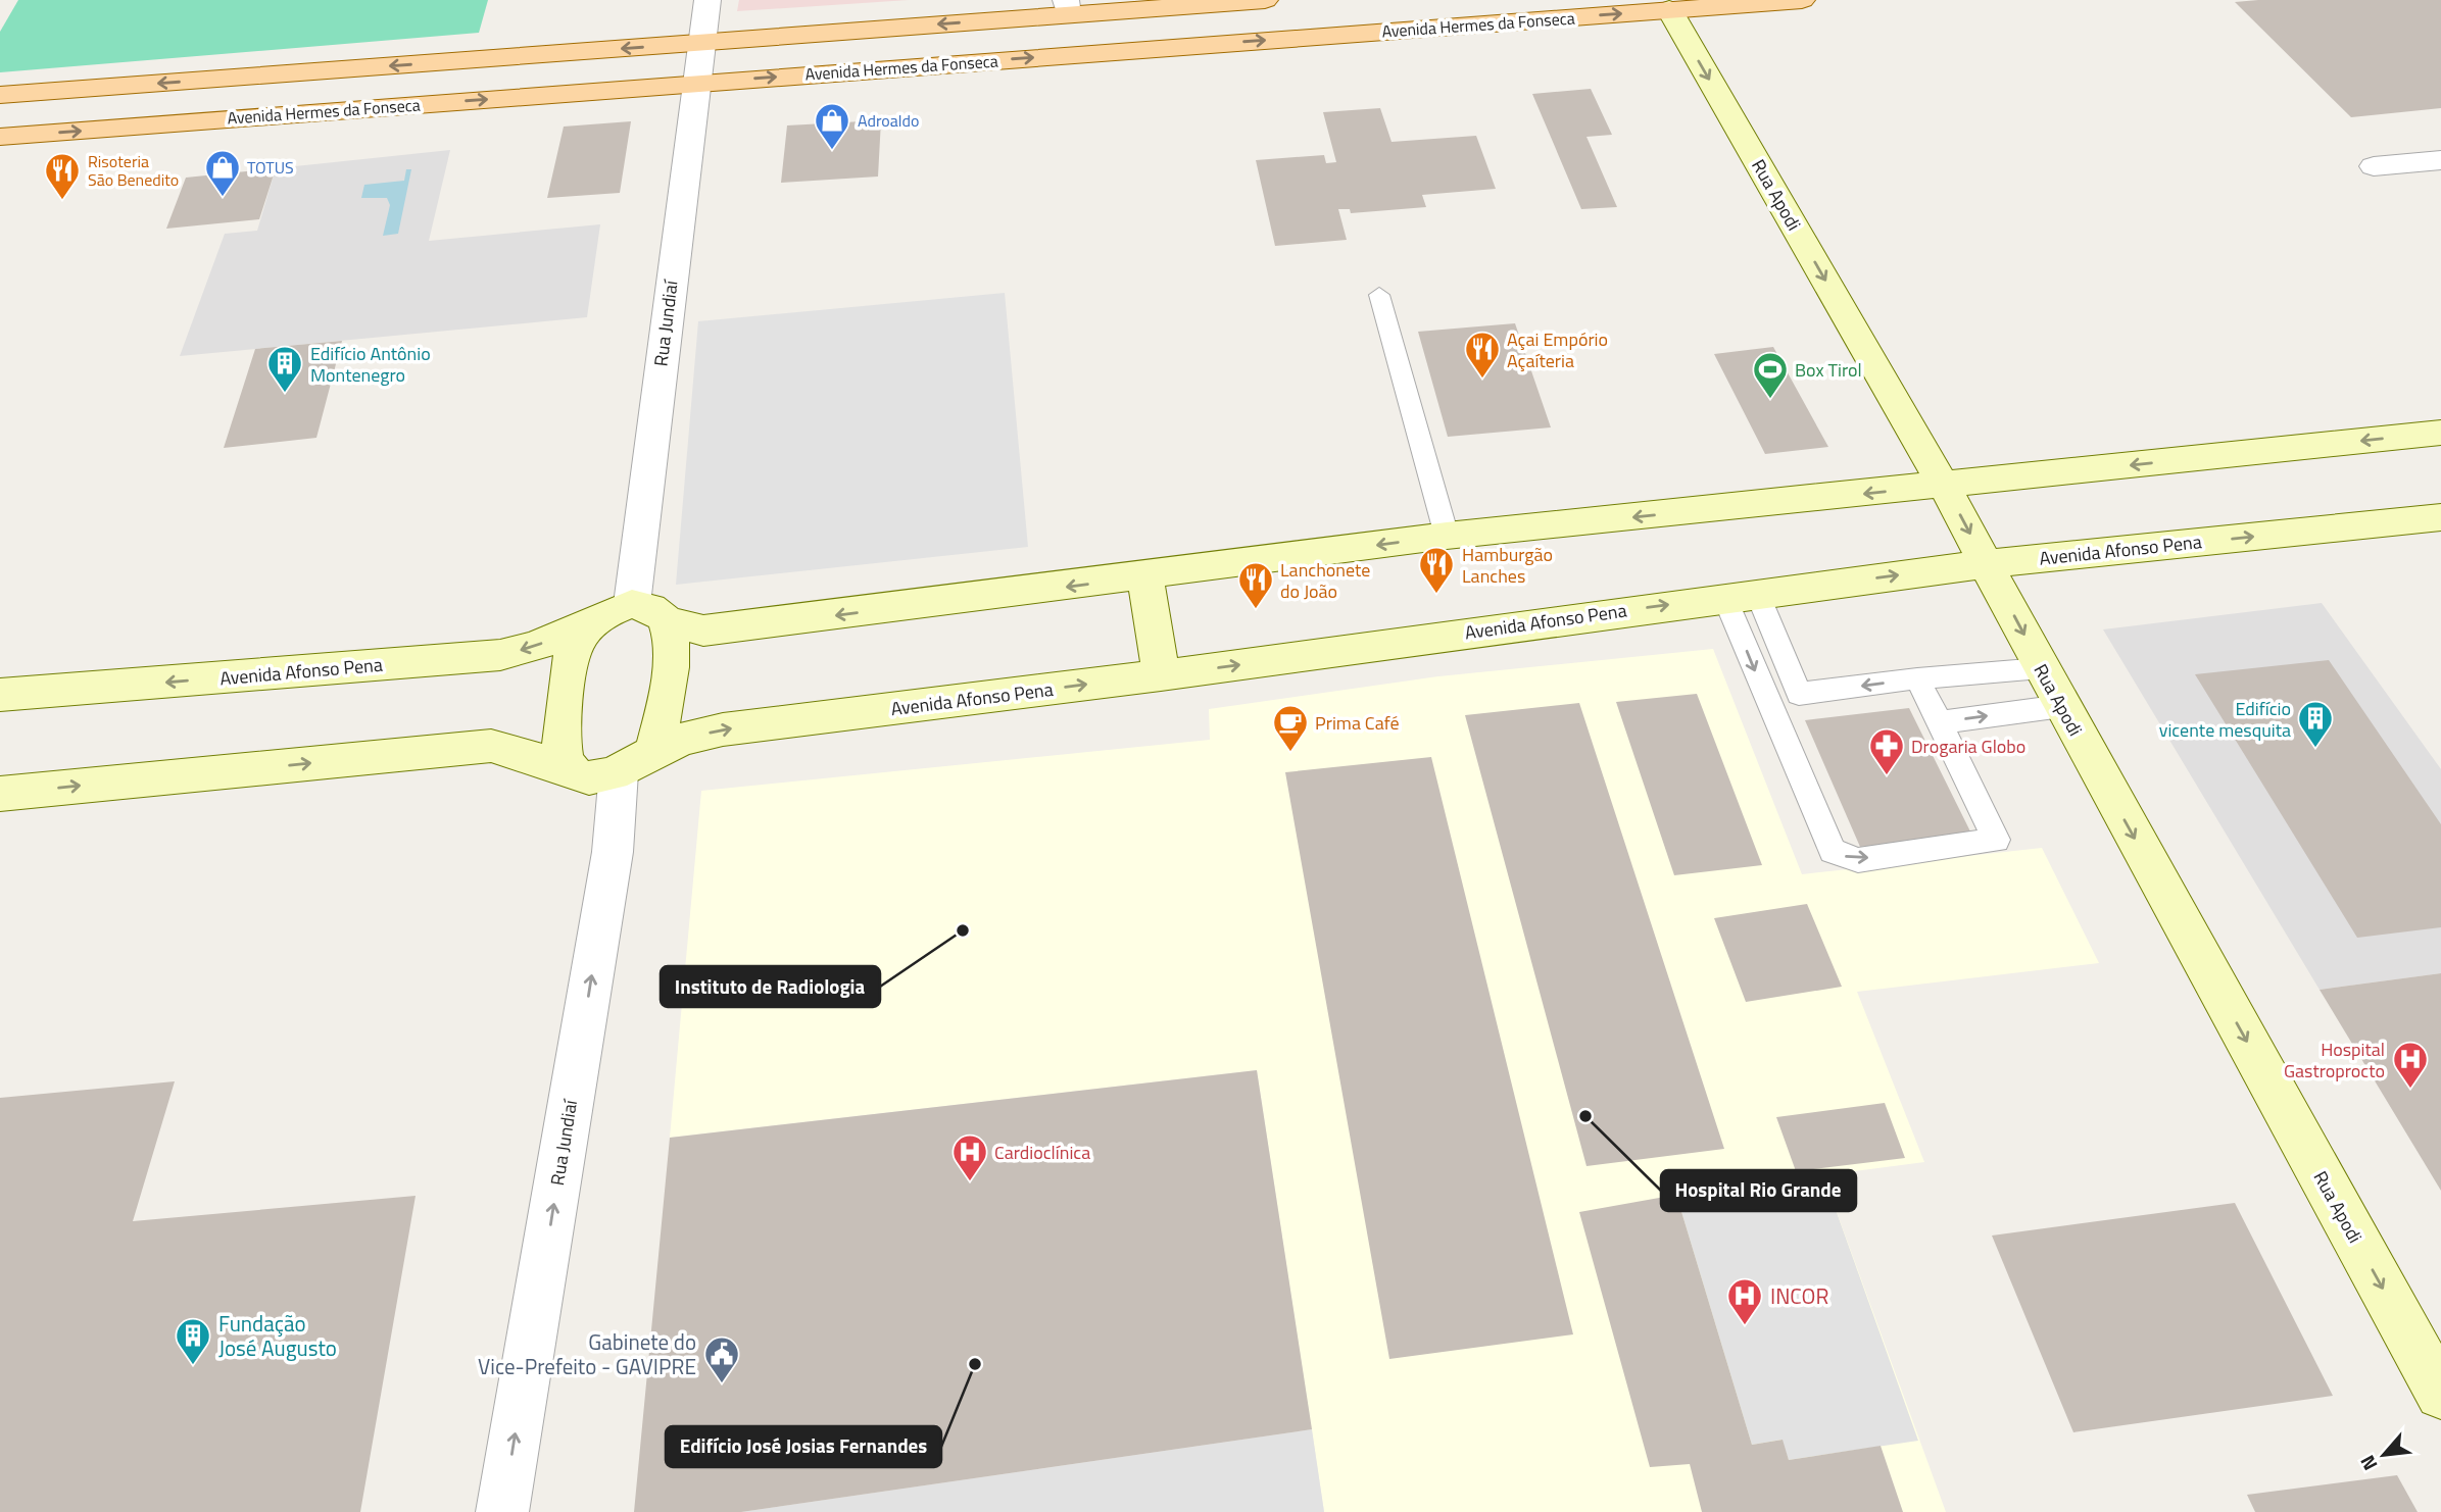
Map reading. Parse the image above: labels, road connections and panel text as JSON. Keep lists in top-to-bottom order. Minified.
{"streets":{"main road":["Avenida Hermes da Fonseca","Rua Apodi","Avenida Afonso Pena"],"street":["Rua Jundiaí"]},"crossings":[["Avenida Hermes da Fonseca","Rua Apodi"],["Avenida Hermes da Fonseca","Rua Jundiaí"],["Rua Apodi","Avenida Afonso Pena"],["Rua Jundiaí","Avenida Afonso Pena"]],"one_way":["Rua Apodi","Rua Jundiaí"],"places":{"shop":["Adroaldo","TOTUS"],"restaurant":["Risoteria São Benedito","Açai Empório Açaíteria","Hamburgão Lanches","Lanchonete do João"],"building":["Edifício Antônio Montenegro","Edifício vicente mesquita","Fundação José Augusto"],"sports":["Box Tirol"],"cafe":["Prima Café"],"pharmacy":["Drogaria Globo"],"other":["Instituto de Radiologia","Hospital Rio Grande","Edifício José Josias Fernandes"],"hospital":["Hospital Gastroprocto","Cardioclínica","INCOR"],"public building":["Gabinete do Vice-Prefeito - GAVIPRE"]},"north":"bottom left"}
